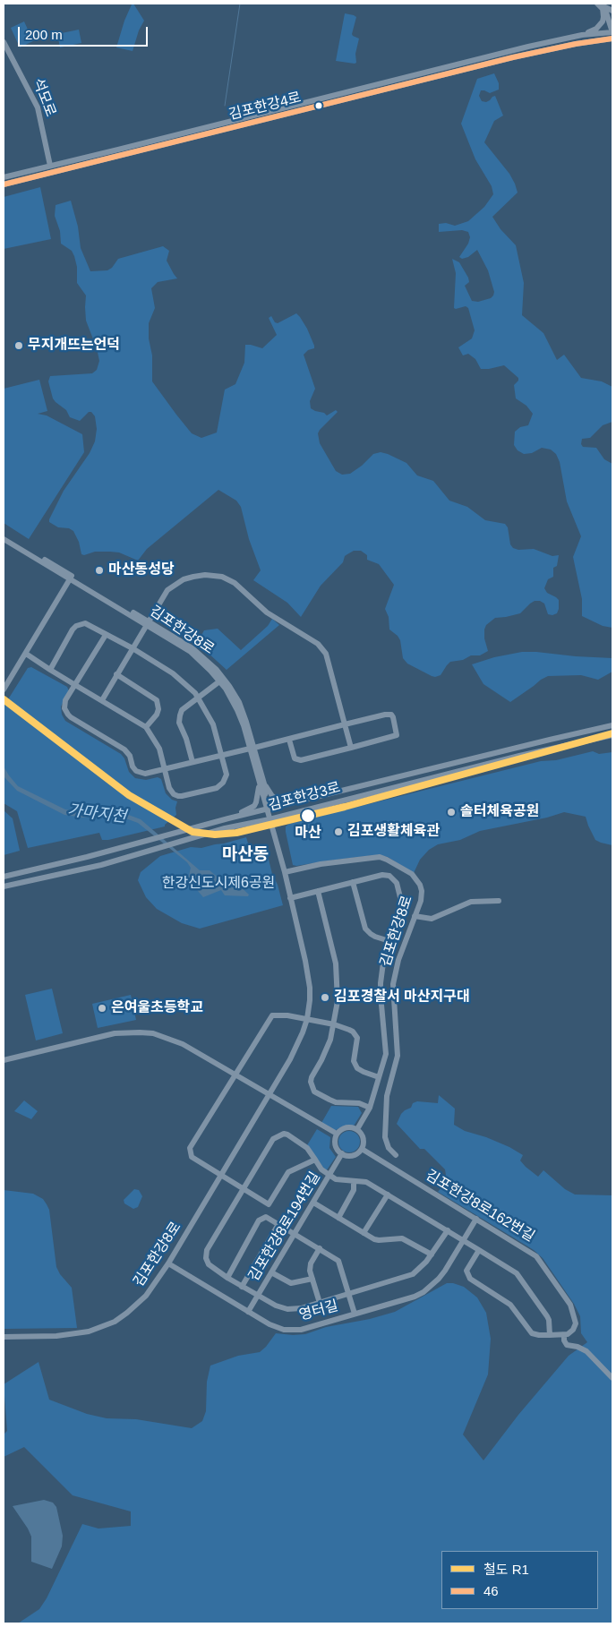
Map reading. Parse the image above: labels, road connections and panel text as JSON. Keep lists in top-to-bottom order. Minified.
{"streets":{"street":["석모로","김포한강4로","김포한강8로","김포한강3로","김포한강8로162번길","김포한강8로194번길","영터길"]},"crossings":[["석모로","김포한강4로"],["김포한강8로","김포한강3로"],["김포한강8로","영터길"],["김포한강8로162번길","김포한강8로194번길"],["김포한강8로162번길","영터길"],["김포한강8로194번길","영터길"]],"districts":["마산동"],"water":["가마지천"],"parks":["한강신도시제6공원"],"places":["무지개뜨는언덕","마산동성당","솔터체육공원","마산","김포생활체육관","김포경찰서 마산지구대","은여울초등학교"],"lines":["transit line 46","rail line R1"],"legend":["철도 R1","46"],"scale_bar":"200 m"}
